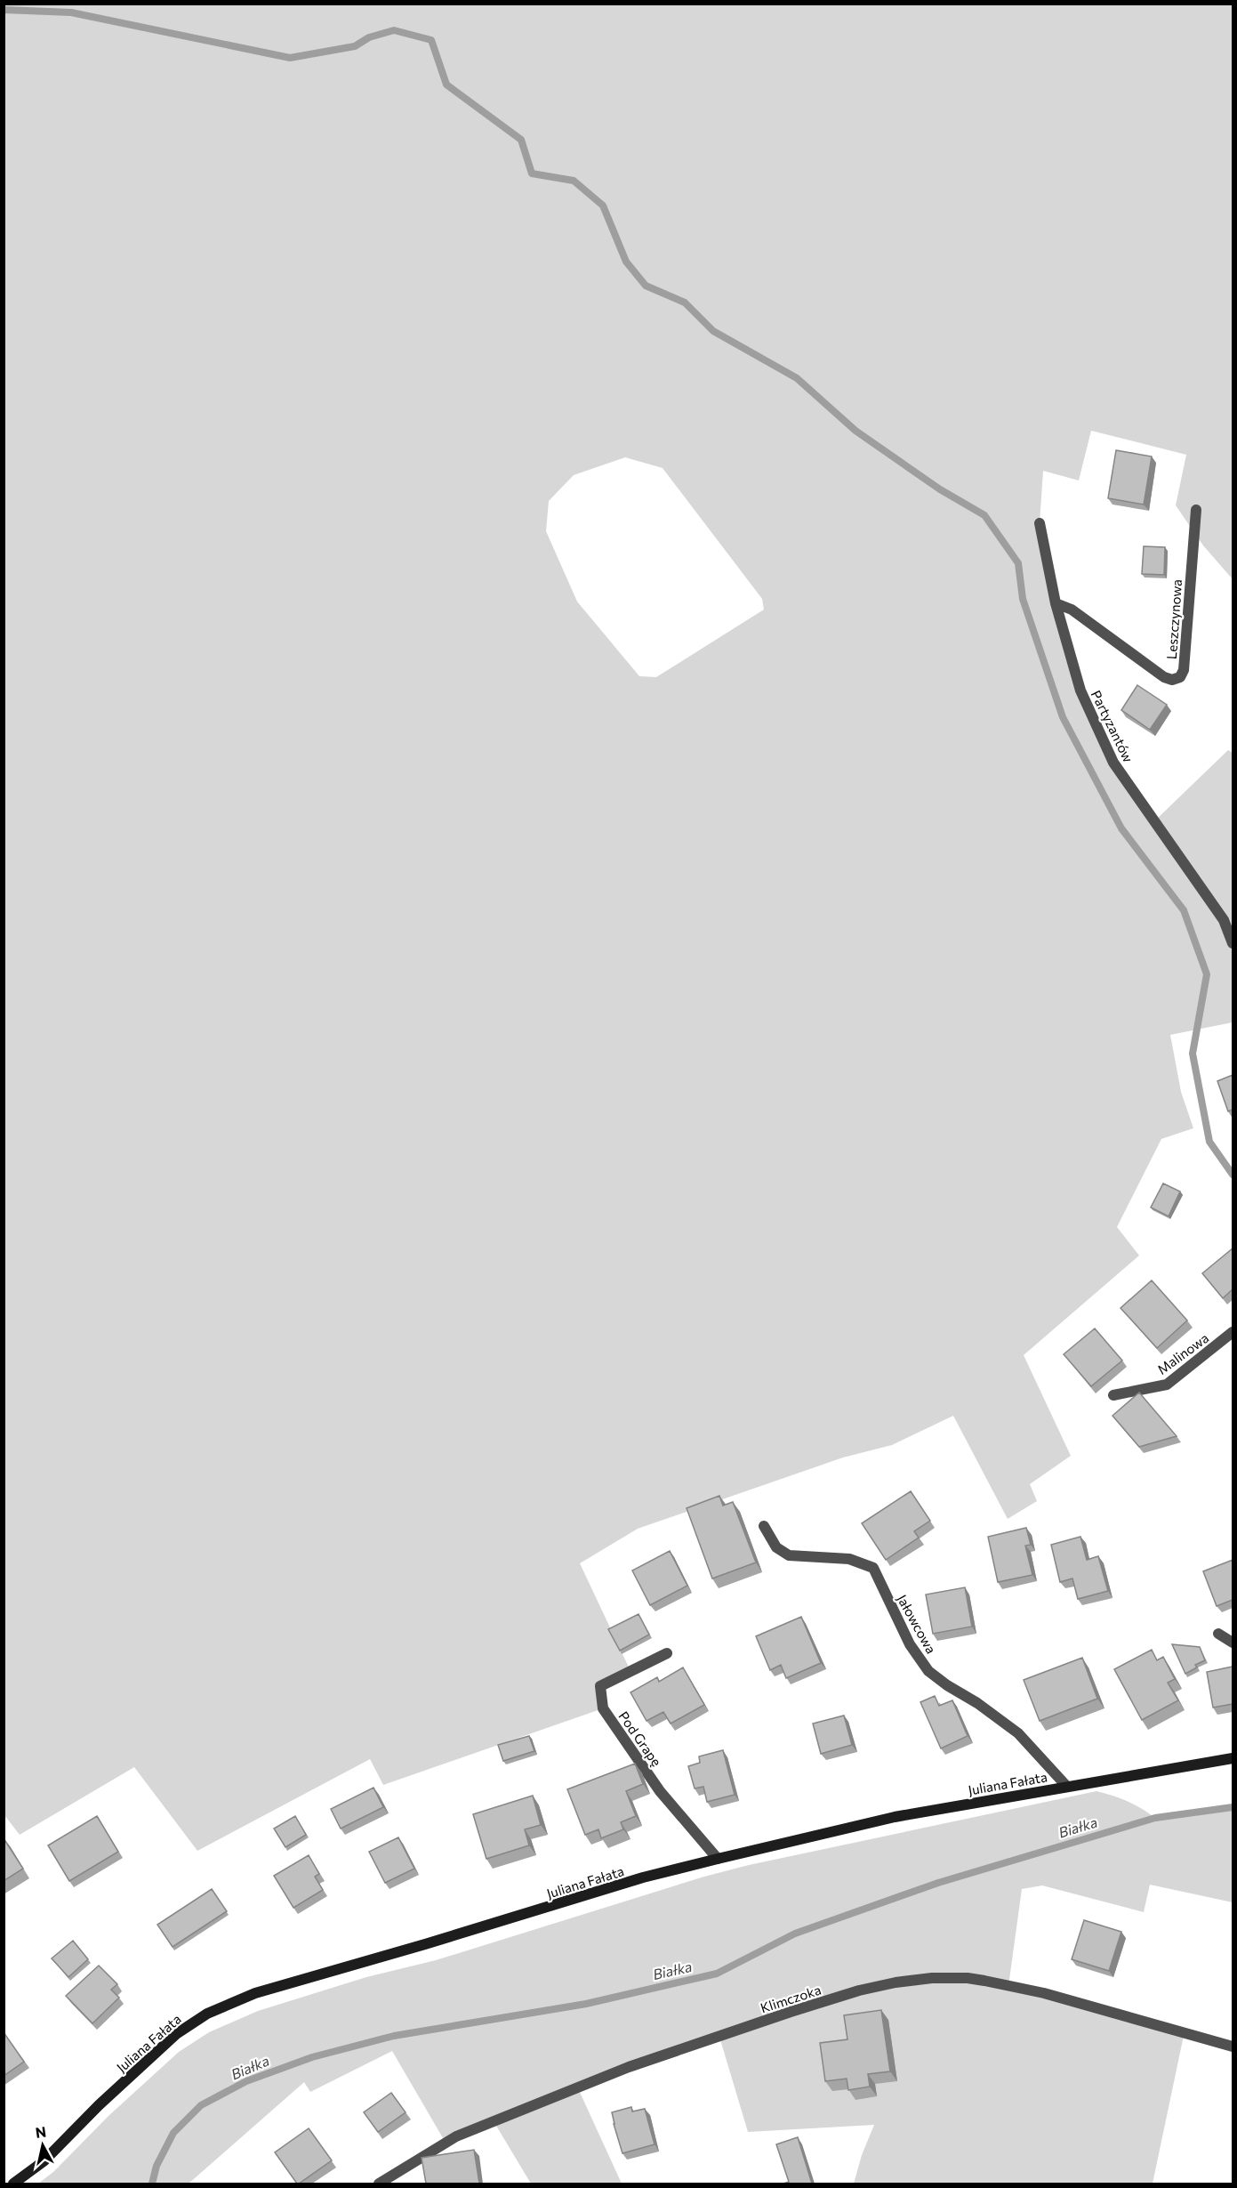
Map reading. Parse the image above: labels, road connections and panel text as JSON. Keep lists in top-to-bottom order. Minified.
{"streets":{"street":["Leszczynowa","Partyzantów","Malinowa","Jałowcowa","Pod Grapę","Juliana Fałata","Klimczoka"]},"crossings":[["Leszczynowa","Partyzantów"],["Jałowcowa","Juliana Fałata"],["Pod Grapę","Juliana Fałata"]],"water":["Białka"],"north":"top"}
